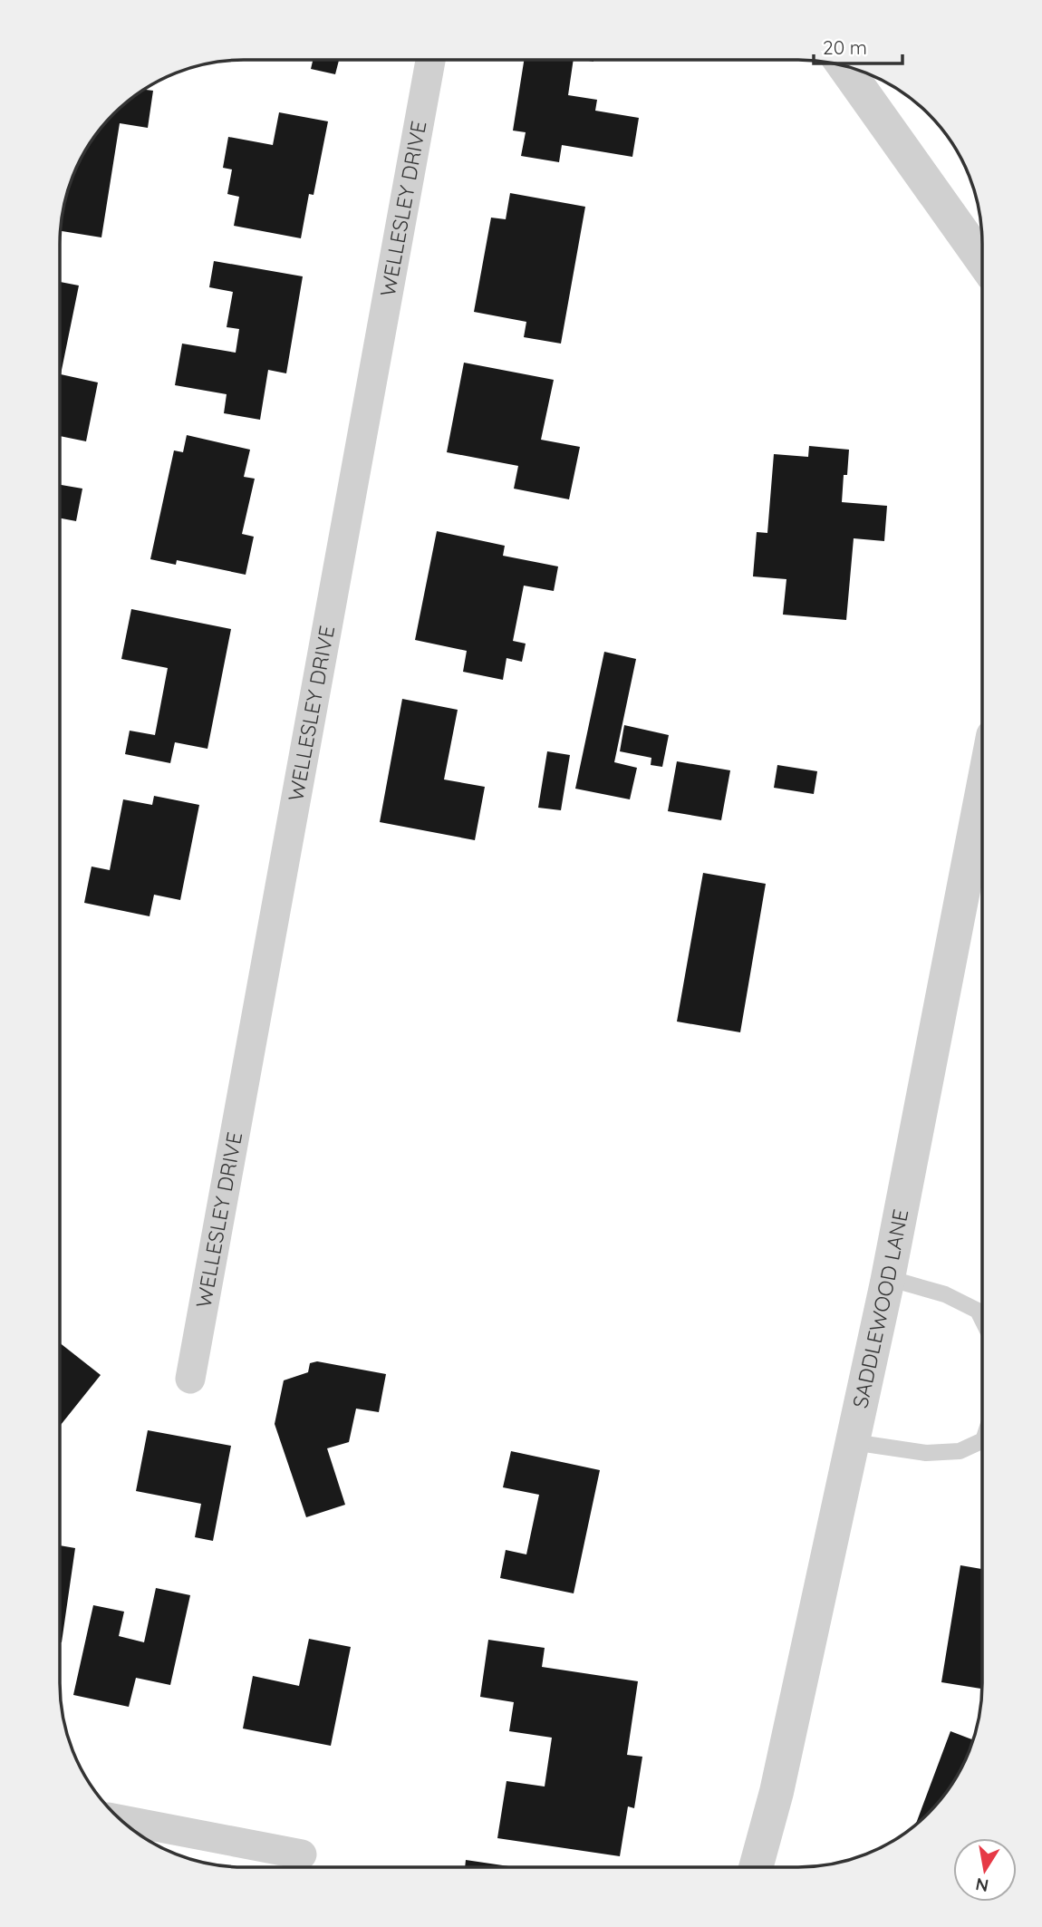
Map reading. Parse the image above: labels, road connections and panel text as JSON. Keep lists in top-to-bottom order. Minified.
{"streets":{"street":["WELLESLEY DRIVE","SADDLEWOOD LANE"]},"scale_bar":"20 m","north":"bottom"}
